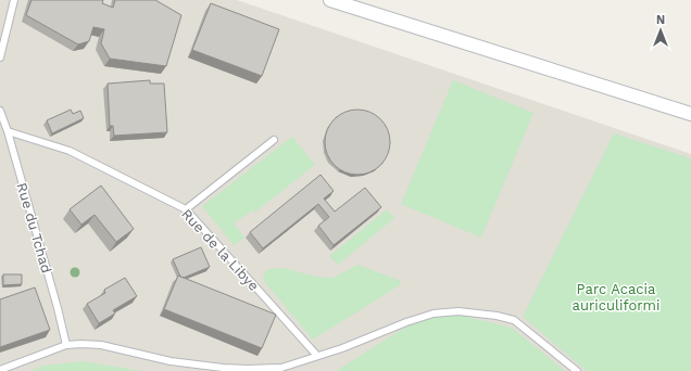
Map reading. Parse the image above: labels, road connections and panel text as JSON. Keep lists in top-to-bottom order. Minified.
{"streets":{"lane":["Rue du Tchad","Rue de la Libye"]},"crossings":[["Rue du Tchad","Rue de la Libye"]],"parks":["Parc Acacia auriculiformi"],"north":"top"}
